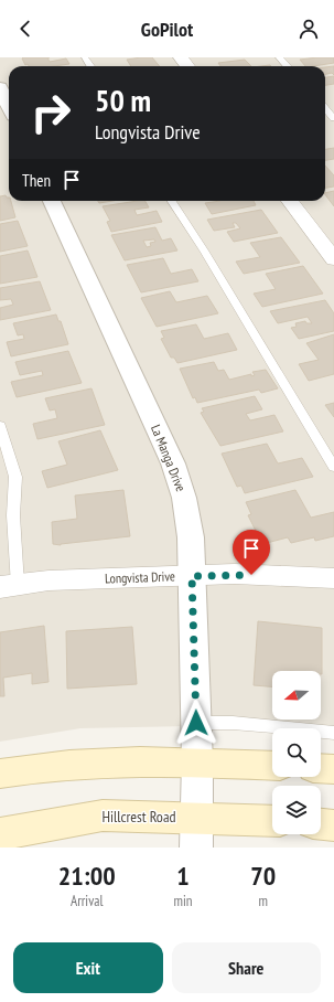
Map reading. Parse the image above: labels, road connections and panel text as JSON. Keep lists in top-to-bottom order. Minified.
{"streets":{"main road":["Hillcrest Road"],"street":["La Manga Drive","Longvista Drive"]},"crossings":[["La Manga Drive","Longvista Drive"],["La Manga Drive","Hillcrest Road"]],"north":"left","page":{"header":"GoPilot","turn":["50 m","Longvista Drive"],"then":"Then","eta":["21:00","Arrival","1","min","70","m"],"buttons":["Exit","Share"]}}
